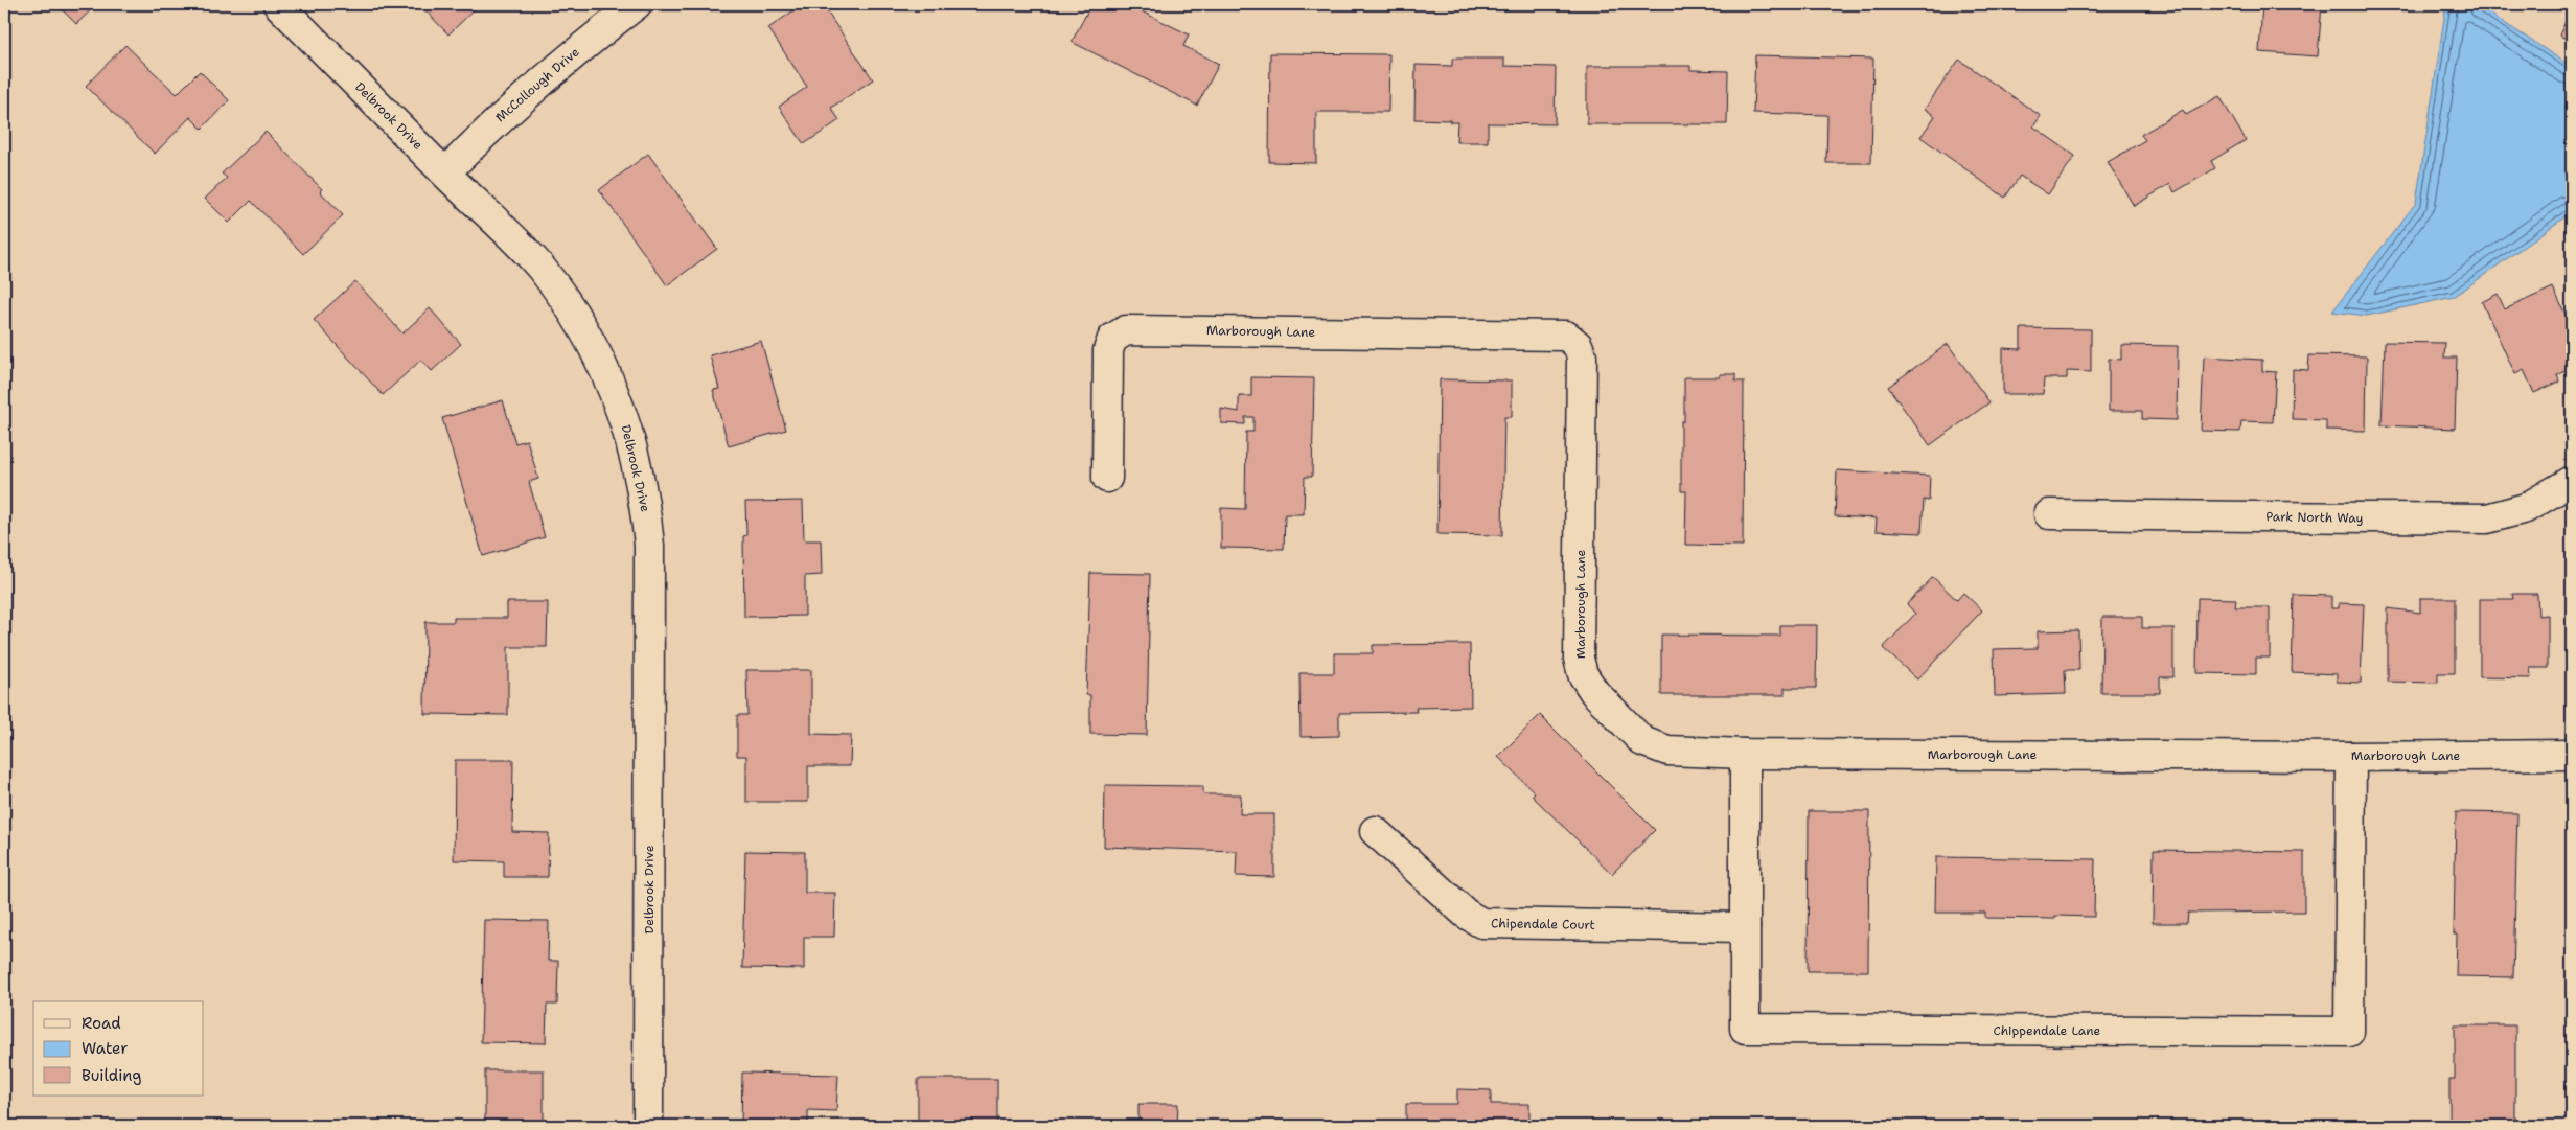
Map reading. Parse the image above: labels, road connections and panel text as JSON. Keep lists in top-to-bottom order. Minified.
{"streets":{"street":["McCollough Drive","Delbrook Drive","Marborough Lane","Park North Way","Chipendale Court","Chippendale Lane"]},"crossings":[["McCollough Drive","Delbrook Drive"],["Marborough Lane","Chippendale Lane"],["Chipendale Court","Chippendale Lane"]],"legend":["Road","Water","Building"]}
